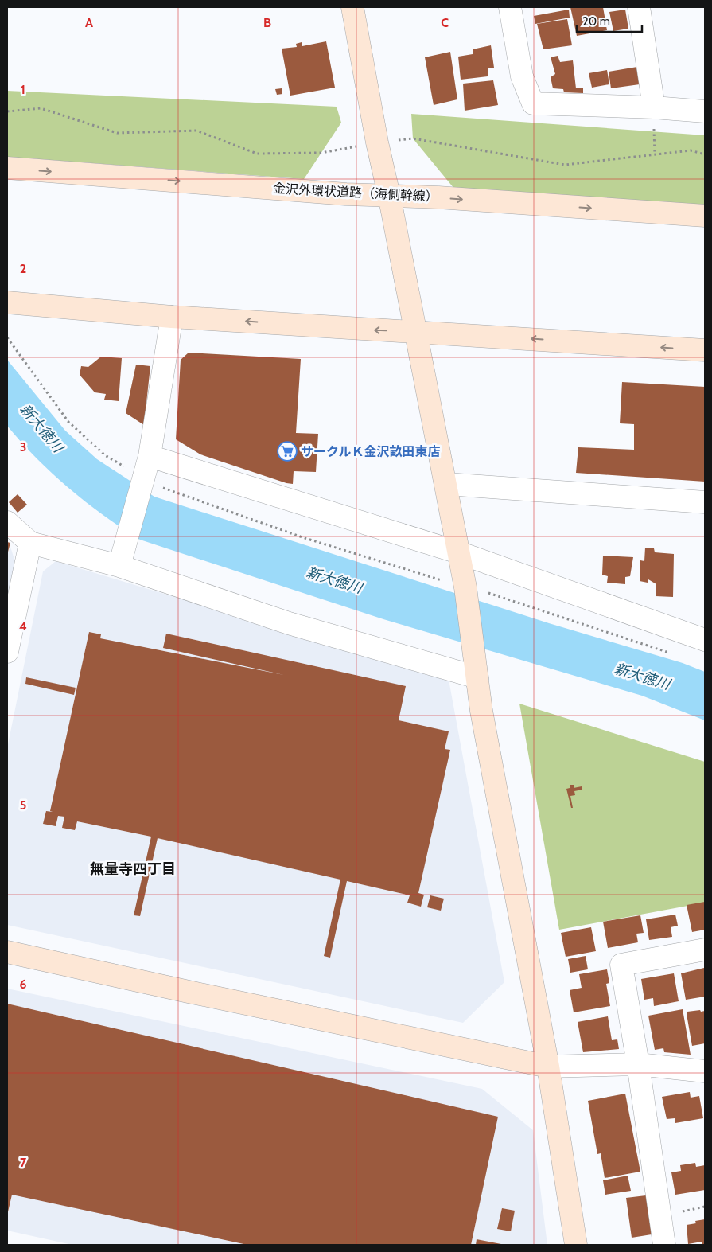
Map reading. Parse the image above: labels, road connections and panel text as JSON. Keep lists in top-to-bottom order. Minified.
{"streets":{"street":["金沢外環状道路（海側幹線）"]},"districts":["無量寺四丁目"],"water":["新大徳川"],"places":{"supermarket":["サークルＫ金沢畝田東店"]},"scale_bar":"20 m","grid":{"columns":["A","B","C"],"rows":["1","2","3","4","5","6","7"]}}
